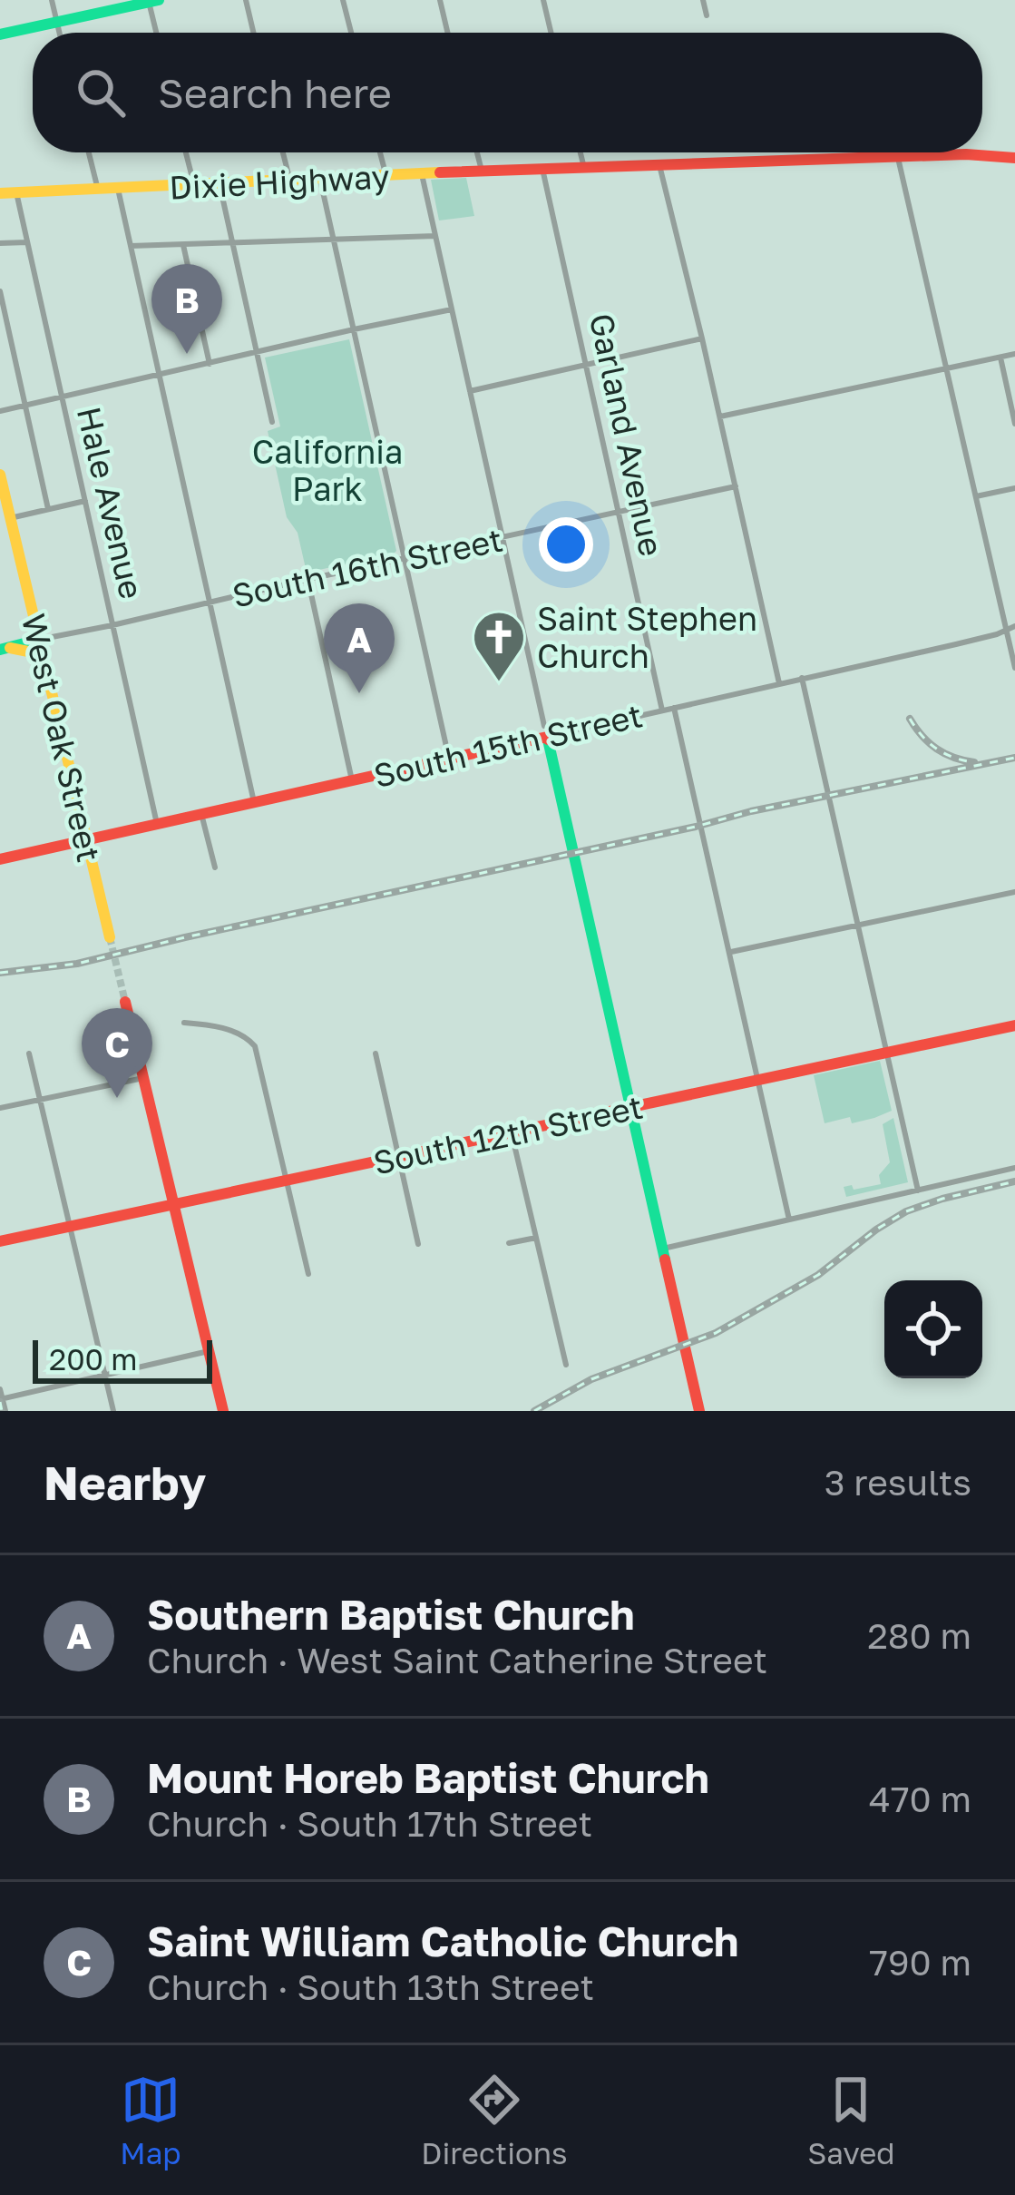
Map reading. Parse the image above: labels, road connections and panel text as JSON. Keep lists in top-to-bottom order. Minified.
{"streets":{"street":["Dixie Highway","Garland Avenue","Hale Avenue","South 16th Street","West Oak Street","South 15th Street","South 12th Street"]},"crossings":[["Dixie Highway","Garland Avenue"],["Dixie Highway","Hale Avenue"],["Garland Avenue","South 16th Street"],["Garland Avenue","South 15th Street"],["Hale Avenue","South 16th Street"],["Hale Avenue","South 15th Street"],["South 16th Street","West Oak Street"],["West Oak Street","South 15th Street"]],"parks":["California Park"],"places":{"church":["Saint Stephen Church"]},"scale_bar":"200 m","page":{"search":"Search here","pins":["B","A","C"],"scale":"200 m","heading":["Nearby","3 results"],"list":[{"mark":"A","name":"Southern Baptist Church","note":"Church · West Saint Catherine Street","value":"280 m"},{"mark":"B","name":"Mount Horeb Baptist Church","note":"Church · South 17th Street","value":"470 m"},{"mark":"C","name":"Saint William Catholic Church","note":"Church · South 13th Street","value":"790 m"}],"nav":["Map","Directions","Saved"]}}
